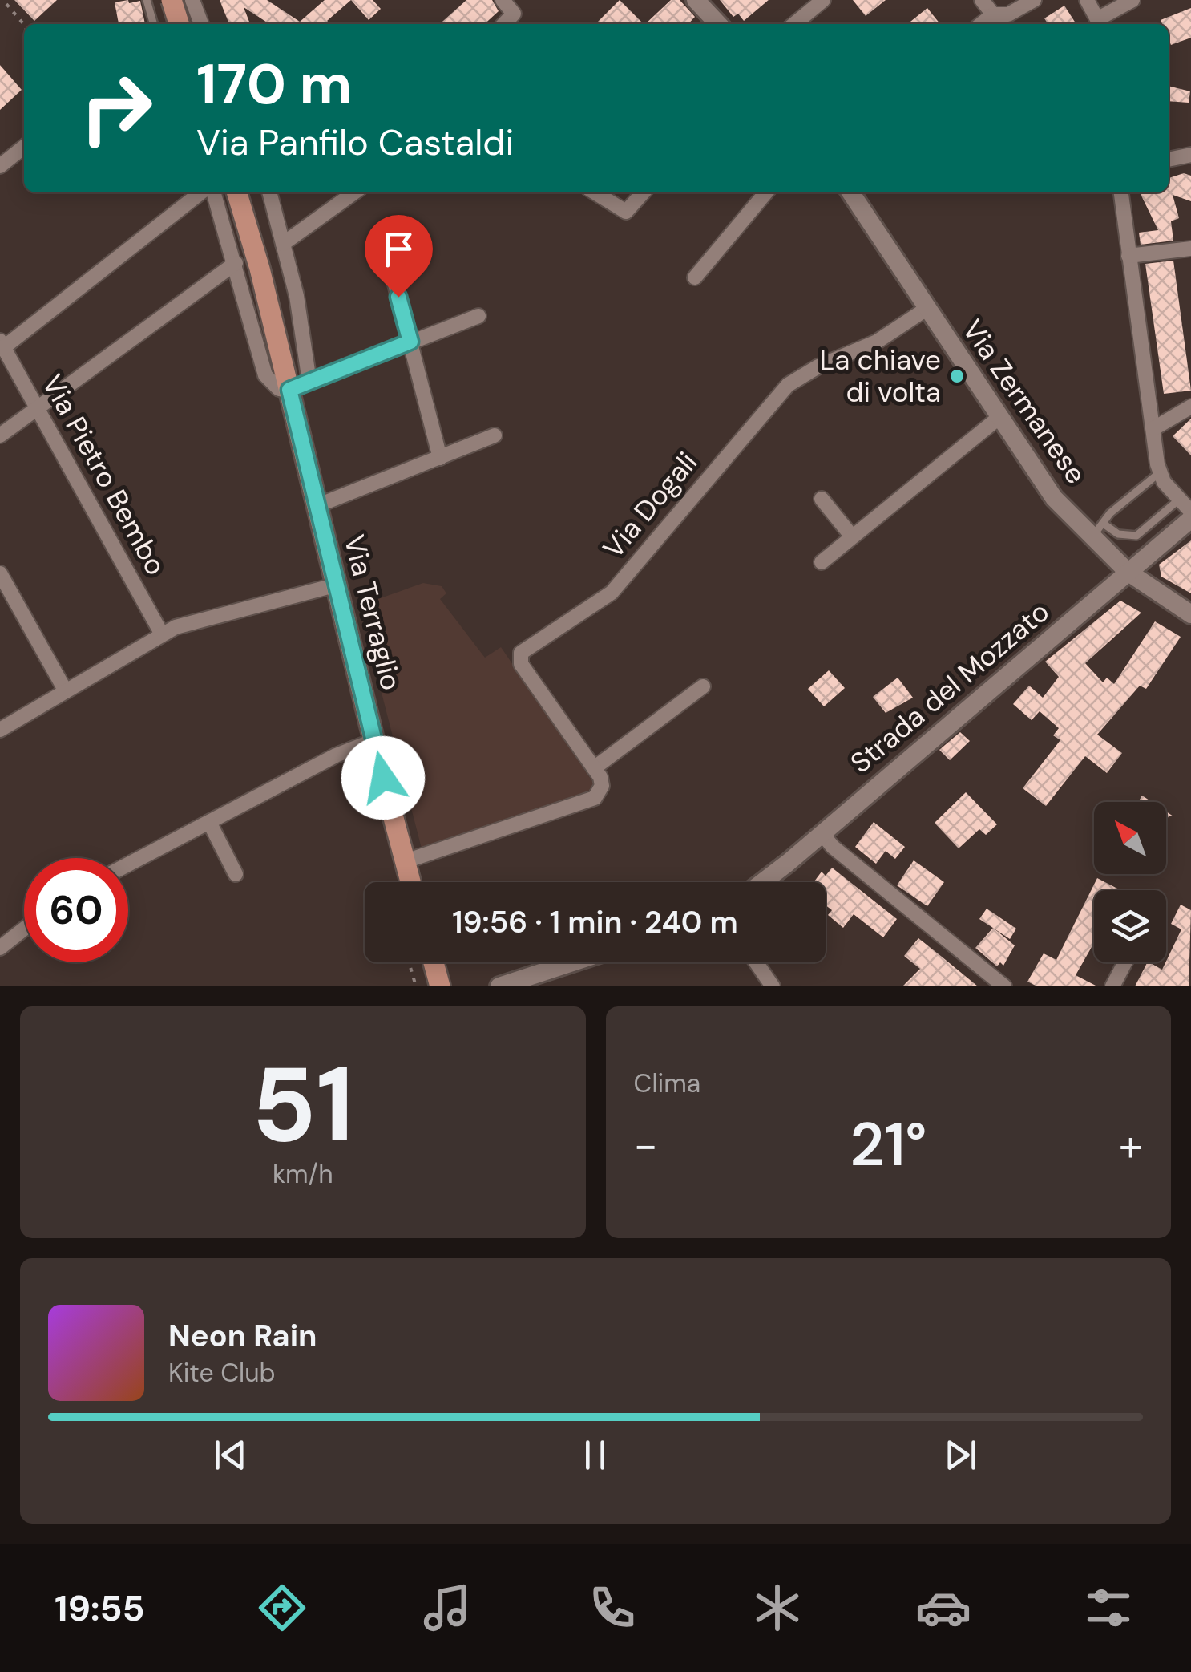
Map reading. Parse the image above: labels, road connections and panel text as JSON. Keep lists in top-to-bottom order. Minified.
{"streets":{"main road":["Via Terraglio"],"street":["Via Zermanese","Via Pietro Bembo","Via Dogali","Strada del Mozzato"]},"crossings":[["Via Zermanese","Via Dogali"],["Via Zermanese","Strada del Mozzato"]],"places":["La chiave di volta"],"north":"top left","page":{"turn":["170 m","Via Panfilo Castaldi"],"limit":"60","trip":"19:56 · 1 min · 240 m","tile":[["51","km/h"],"Clima"],"heat":["−","21°","+"],"song":["Neon Rain","Kite Club"],"tabs":"19:55"}}
